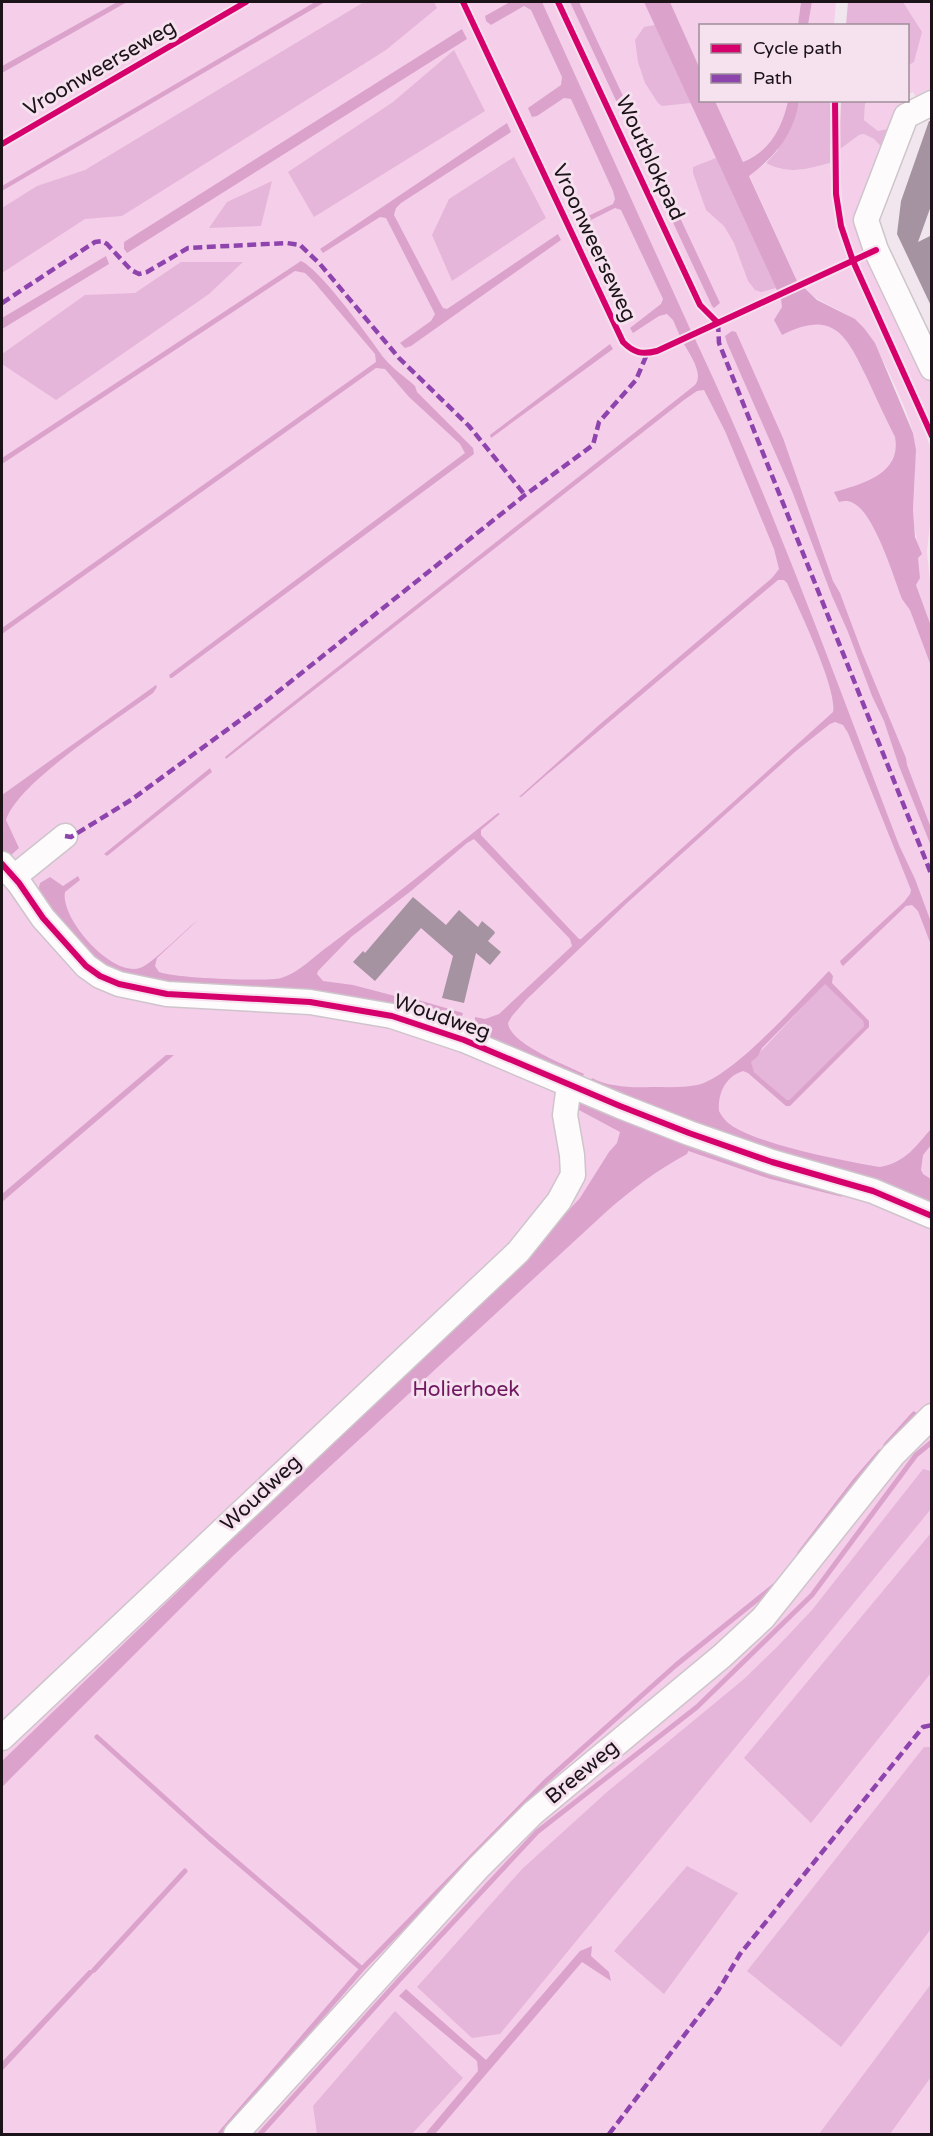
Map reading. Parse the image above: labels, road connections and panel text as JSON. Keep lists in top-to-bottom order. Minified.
{"streets":{"street":["Woudweg","Breeweg"],"cycle path":["Vroonweerseweg","Woutblokpad"]},"parks":["Holierhoek"],"legend":["Cycle path","Path"]}
